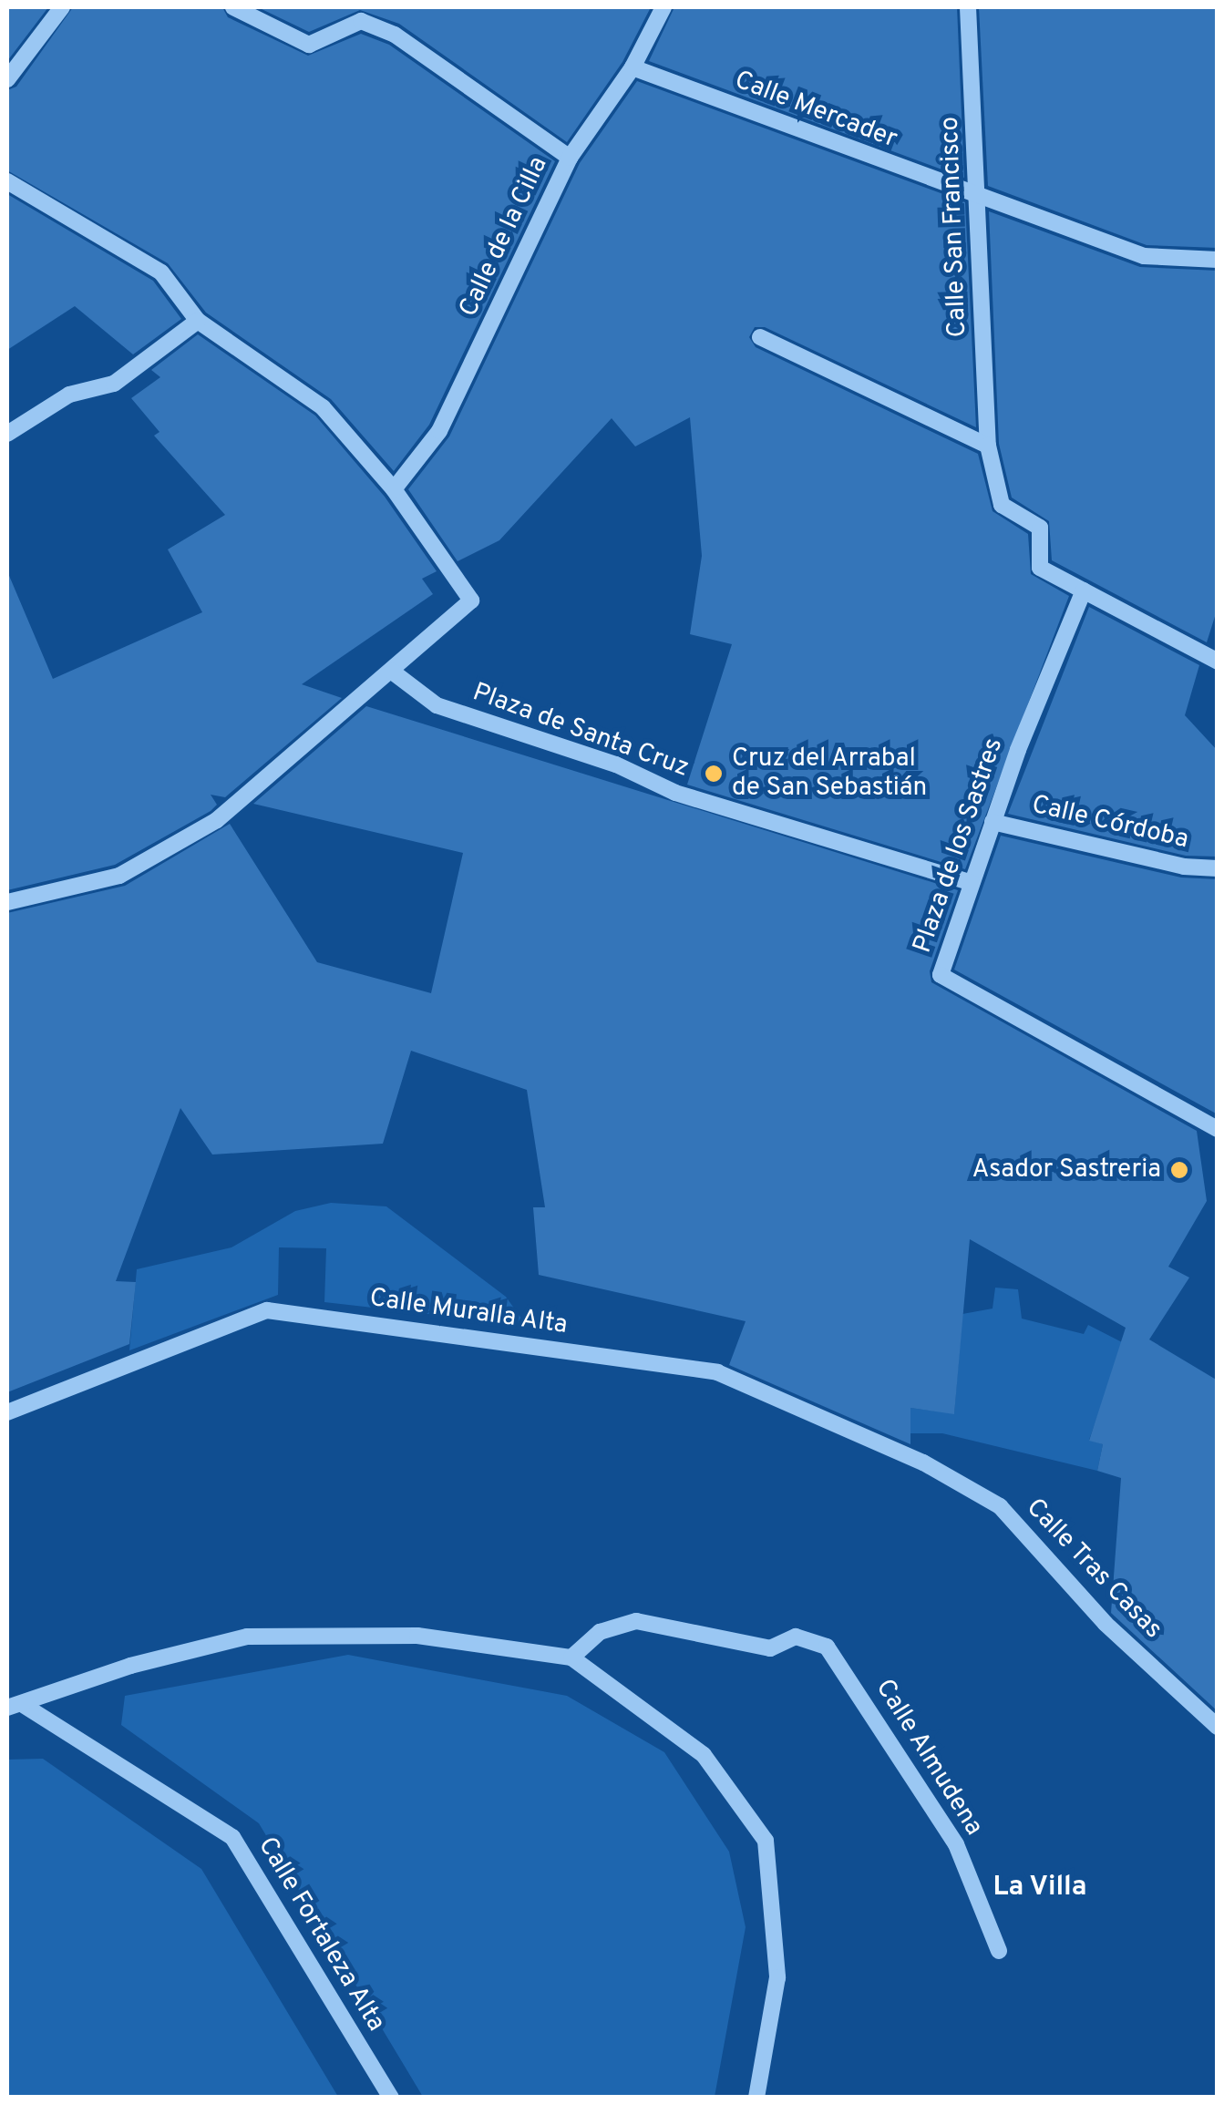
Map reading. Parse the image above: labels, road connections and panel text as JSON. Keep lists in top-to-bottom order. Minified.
{"streets":{"street":["Calle Mercader","Calle San Francisco","Calle de la Cilla","Plaza de Santa Cruz","Calle Córdoba","Plaza de los Sastres","Calle Muralla Alta","Calle Tras Casas","Calle Almudena","Calle Fortaleza Alta"]},"crossings":[["Calle Mercader","Calle San Francisco"],["Calle Mercader","Calle de la Cilla"],["Calle San Francisco","Plaza de los Sastres"],["Plaza de Santa Cruz","Plaza de los Sastres"],["Calle Córdoba","Plaza de los Sastres"],["Calle Muralla Alta","Calle Tras Casas"]],"districts":["La Villa"],"places":["Cruz del Arrabal de San Sebastián","Asador Sastreria"]}
